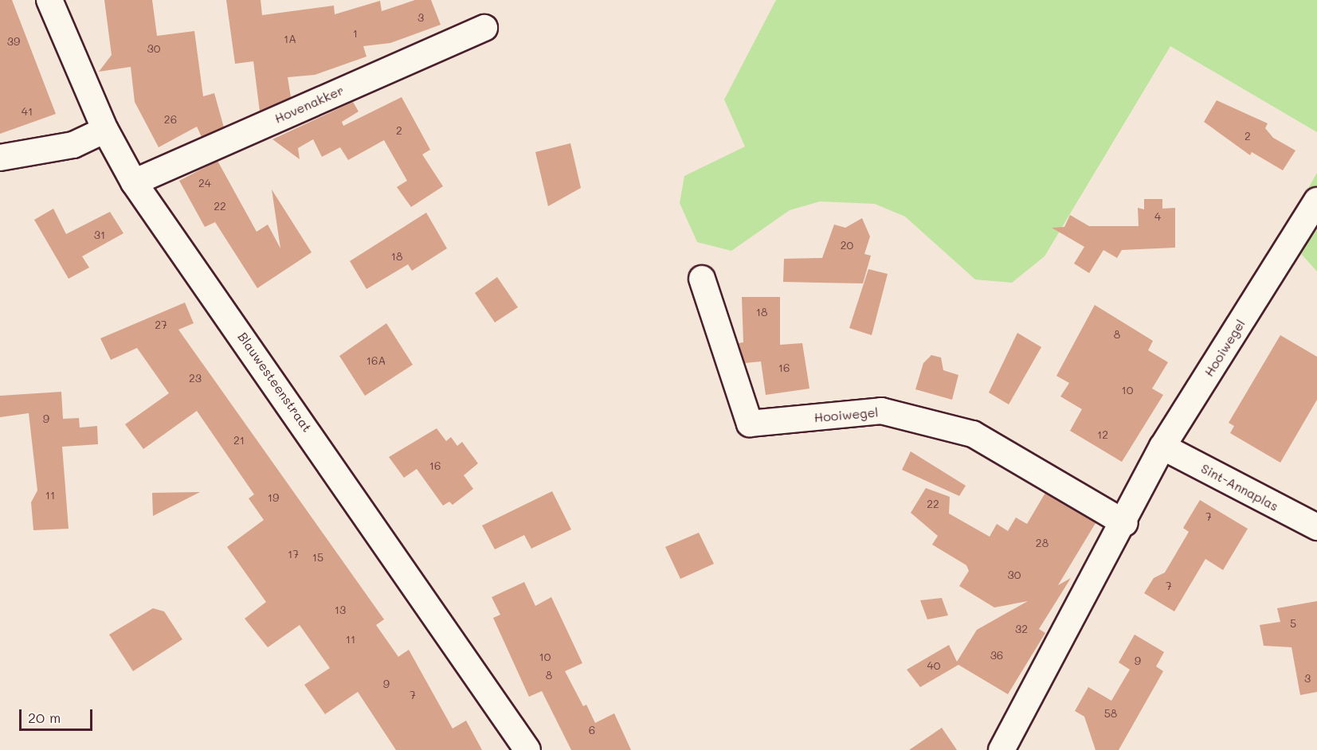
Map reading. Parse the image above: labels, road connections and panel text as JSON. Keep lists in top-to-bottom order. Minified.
{"streets":{"street":["Hovenakker","Hooiwegel","Blauwesteenstraat","Sint-Annaplas"]},"crossings":[["Hovenakker","Blauwesteenstraat"],["Hooiwegel","Sint-Annaplas"]],"house_numbers":["3","1","1A","39","30","41","26","2","2","24","22","4","31","20","18","18","27","8","16A","16","23","10","9","12","21","16","11","19","22","7","28","17","15","30","7","13","5","32","11","36","10","9","40","8","3","9","7","58","6"],"scale_bar":"20 m"}
